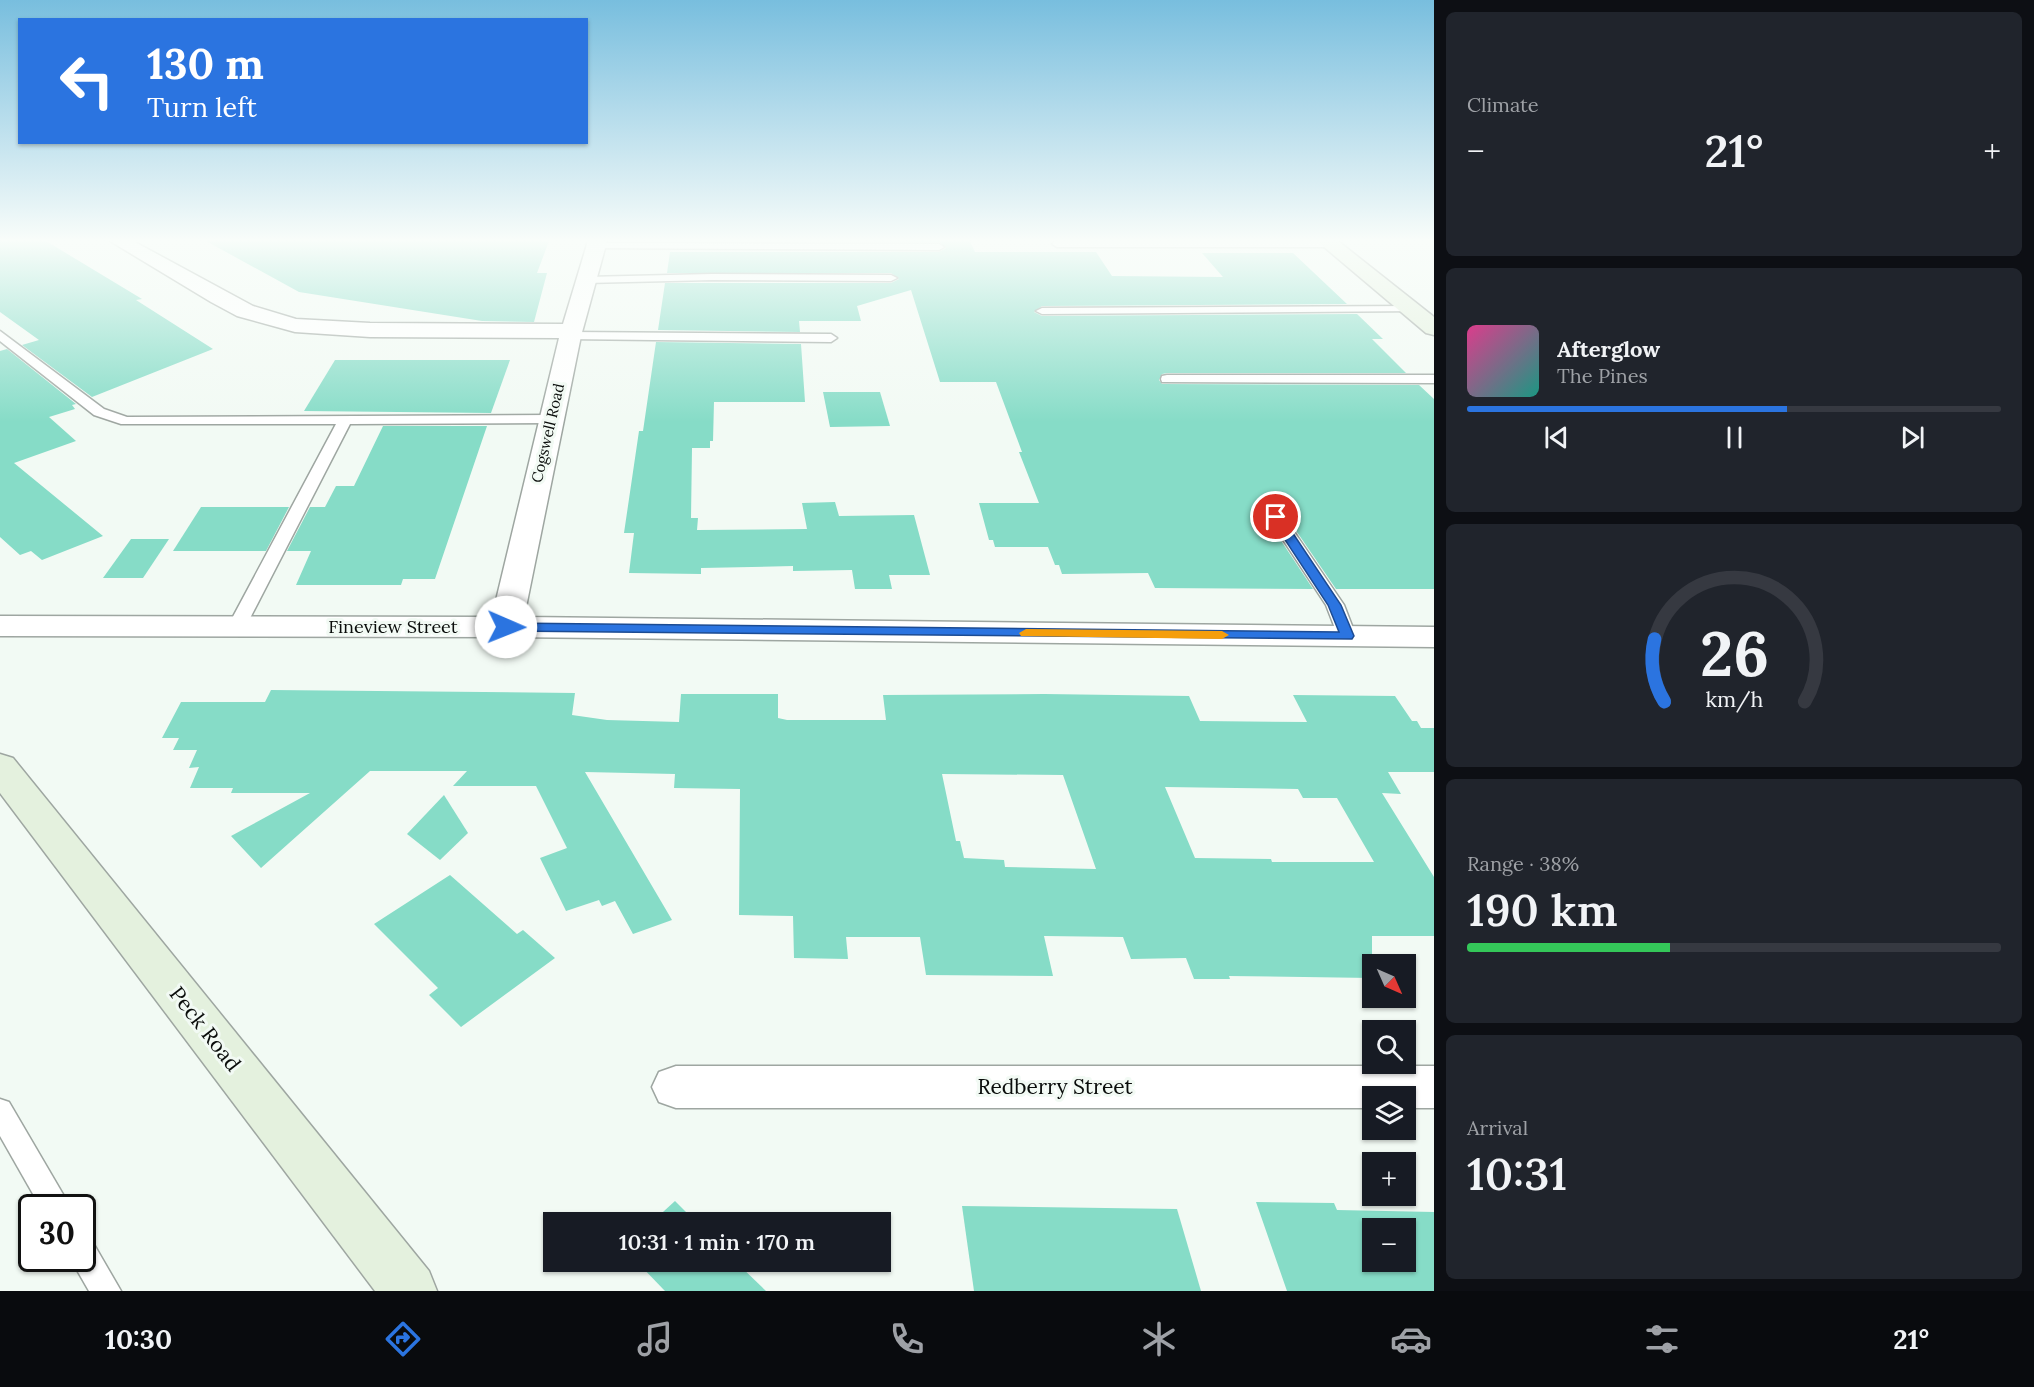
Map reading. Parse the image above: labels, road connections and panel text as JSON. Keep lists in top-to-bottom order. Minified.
{"streets":{"main road":["Peck Road"],"street":["Cogswell Road","Fineview Street","Redberry Street"]},"crossings":[["Cogswell Road","Fineview Street"]],"north":"bottom right","page":{"tile":["Climate",["Range · 38%","190 km"],["Arrival","10:31"]],"turn":["130 m","Turn left"],"heat":["−","21°","+"],"song":["Afterglow","The Pines"],"map_buttons":["+","−"],"limit":"30","trip":"10:31 · 1 min · 170 m","tabs":["10:30","21°"],"gauge":["26","km/h"]}}
